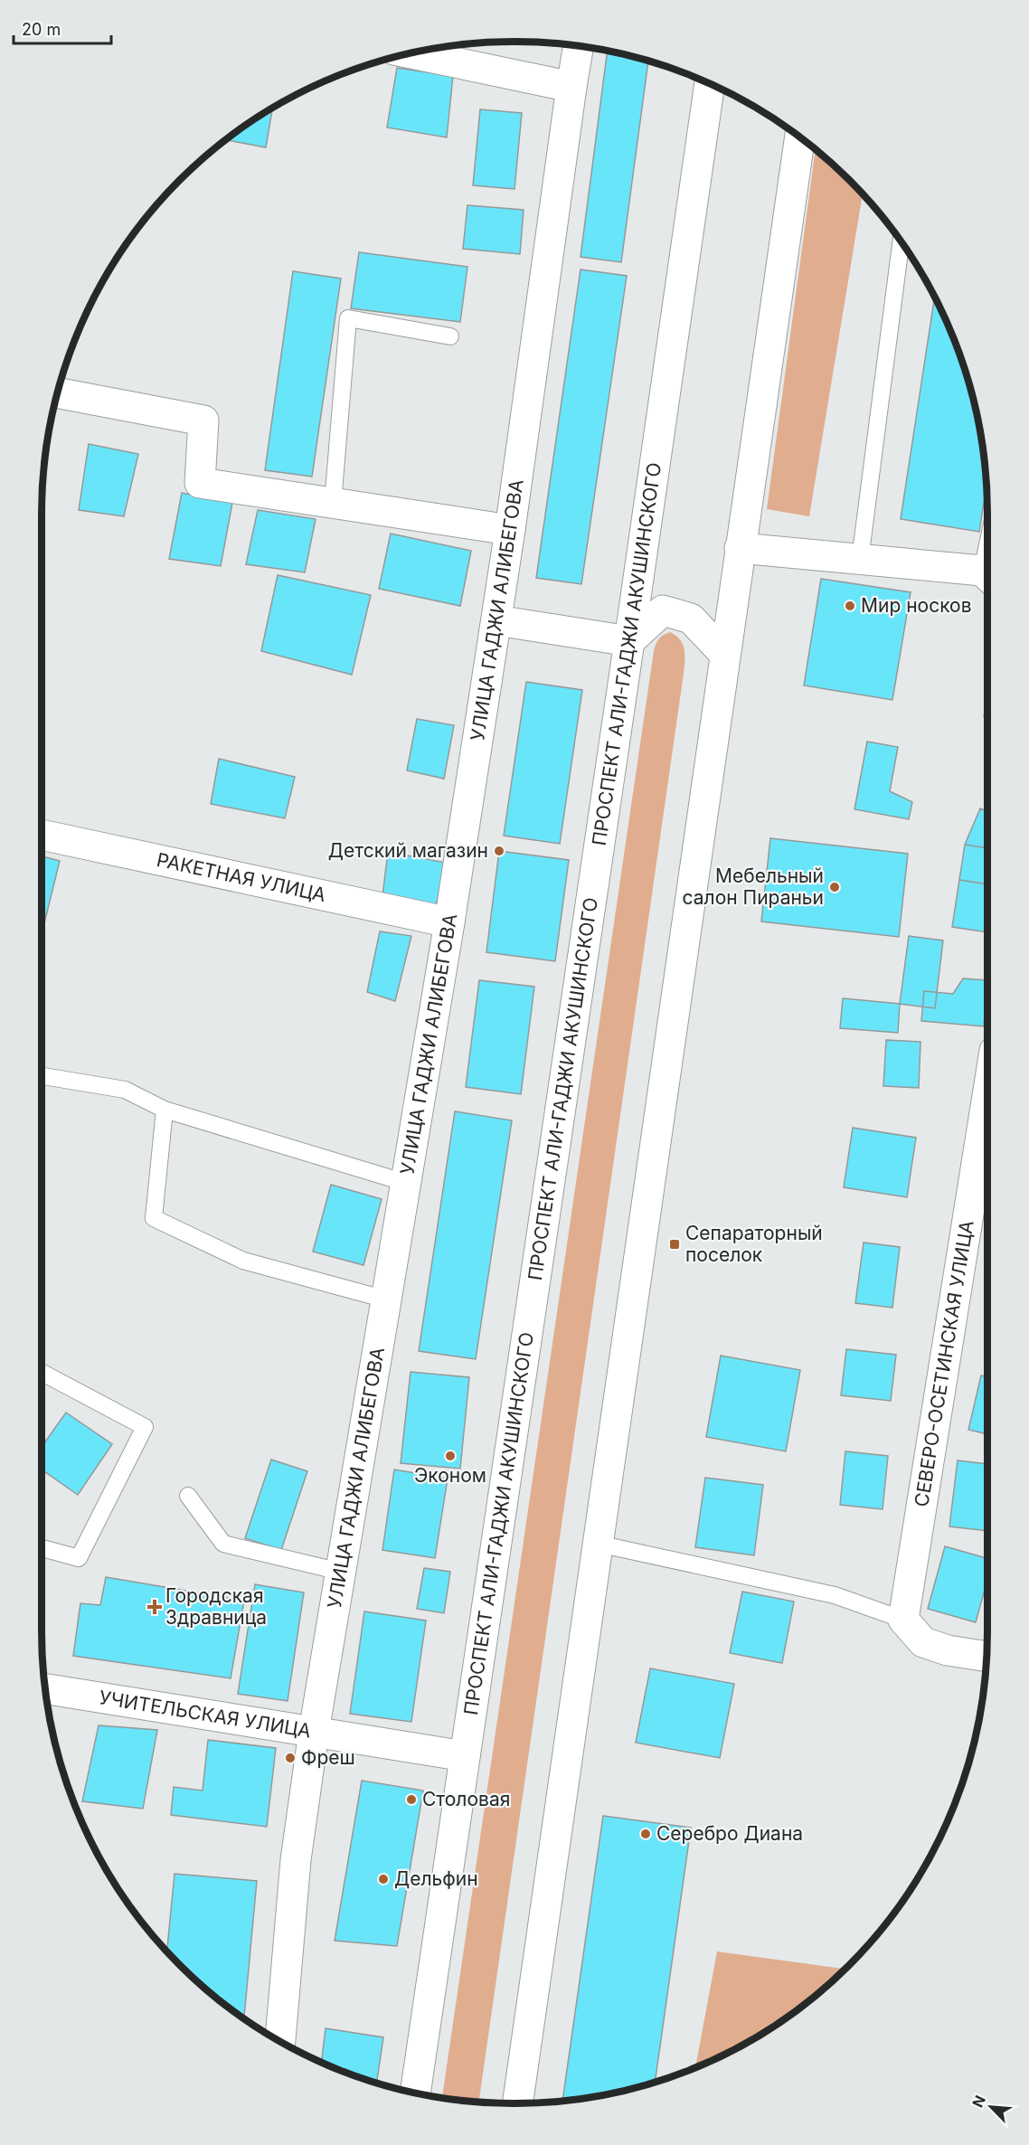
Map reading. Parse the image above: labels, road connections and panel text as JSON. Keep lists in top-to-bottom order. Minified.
{"streets":{"street":["УЛИЦА ГАДЖИ АЛИБЕГОВА","ПРОСПЕКТ АЛИ-ГАДЖИ АКУШИНСКОГО","РАКЕТНАЯ УЛИЦА","СЕВЕРО-ОСЕТИНСКАЯ УЛИЦА","УЧИТЕЛЬСКАЯ УЛИЦА"]},"crossings":[["УЛИЦА ГАДЖИ АЛИБЕГОВА","РАКЕТНАЯ УЛИЦА"],["УЛИЦА ГАДЖИ АЛИБЕГОВА","УЧИТЕЛЬСКАЯ УЛИЦА"],["ПРОСПЕКТ АЛИ-ГАДЖИ АКУШИНСКОГО","УЧИТЕЛЬСКАЯ УЛИЦА"]],"places":{"other":["Мир носков","Детский магазин","Мебельный салон Пираньи","Эконом","Фреш","Столовая","Серебро Диана","Дельфин"],"transit":["Сепараторный поселок"],"health":["Городская Здравница"]},"scale_bar":"20 m","north":"top left"}
